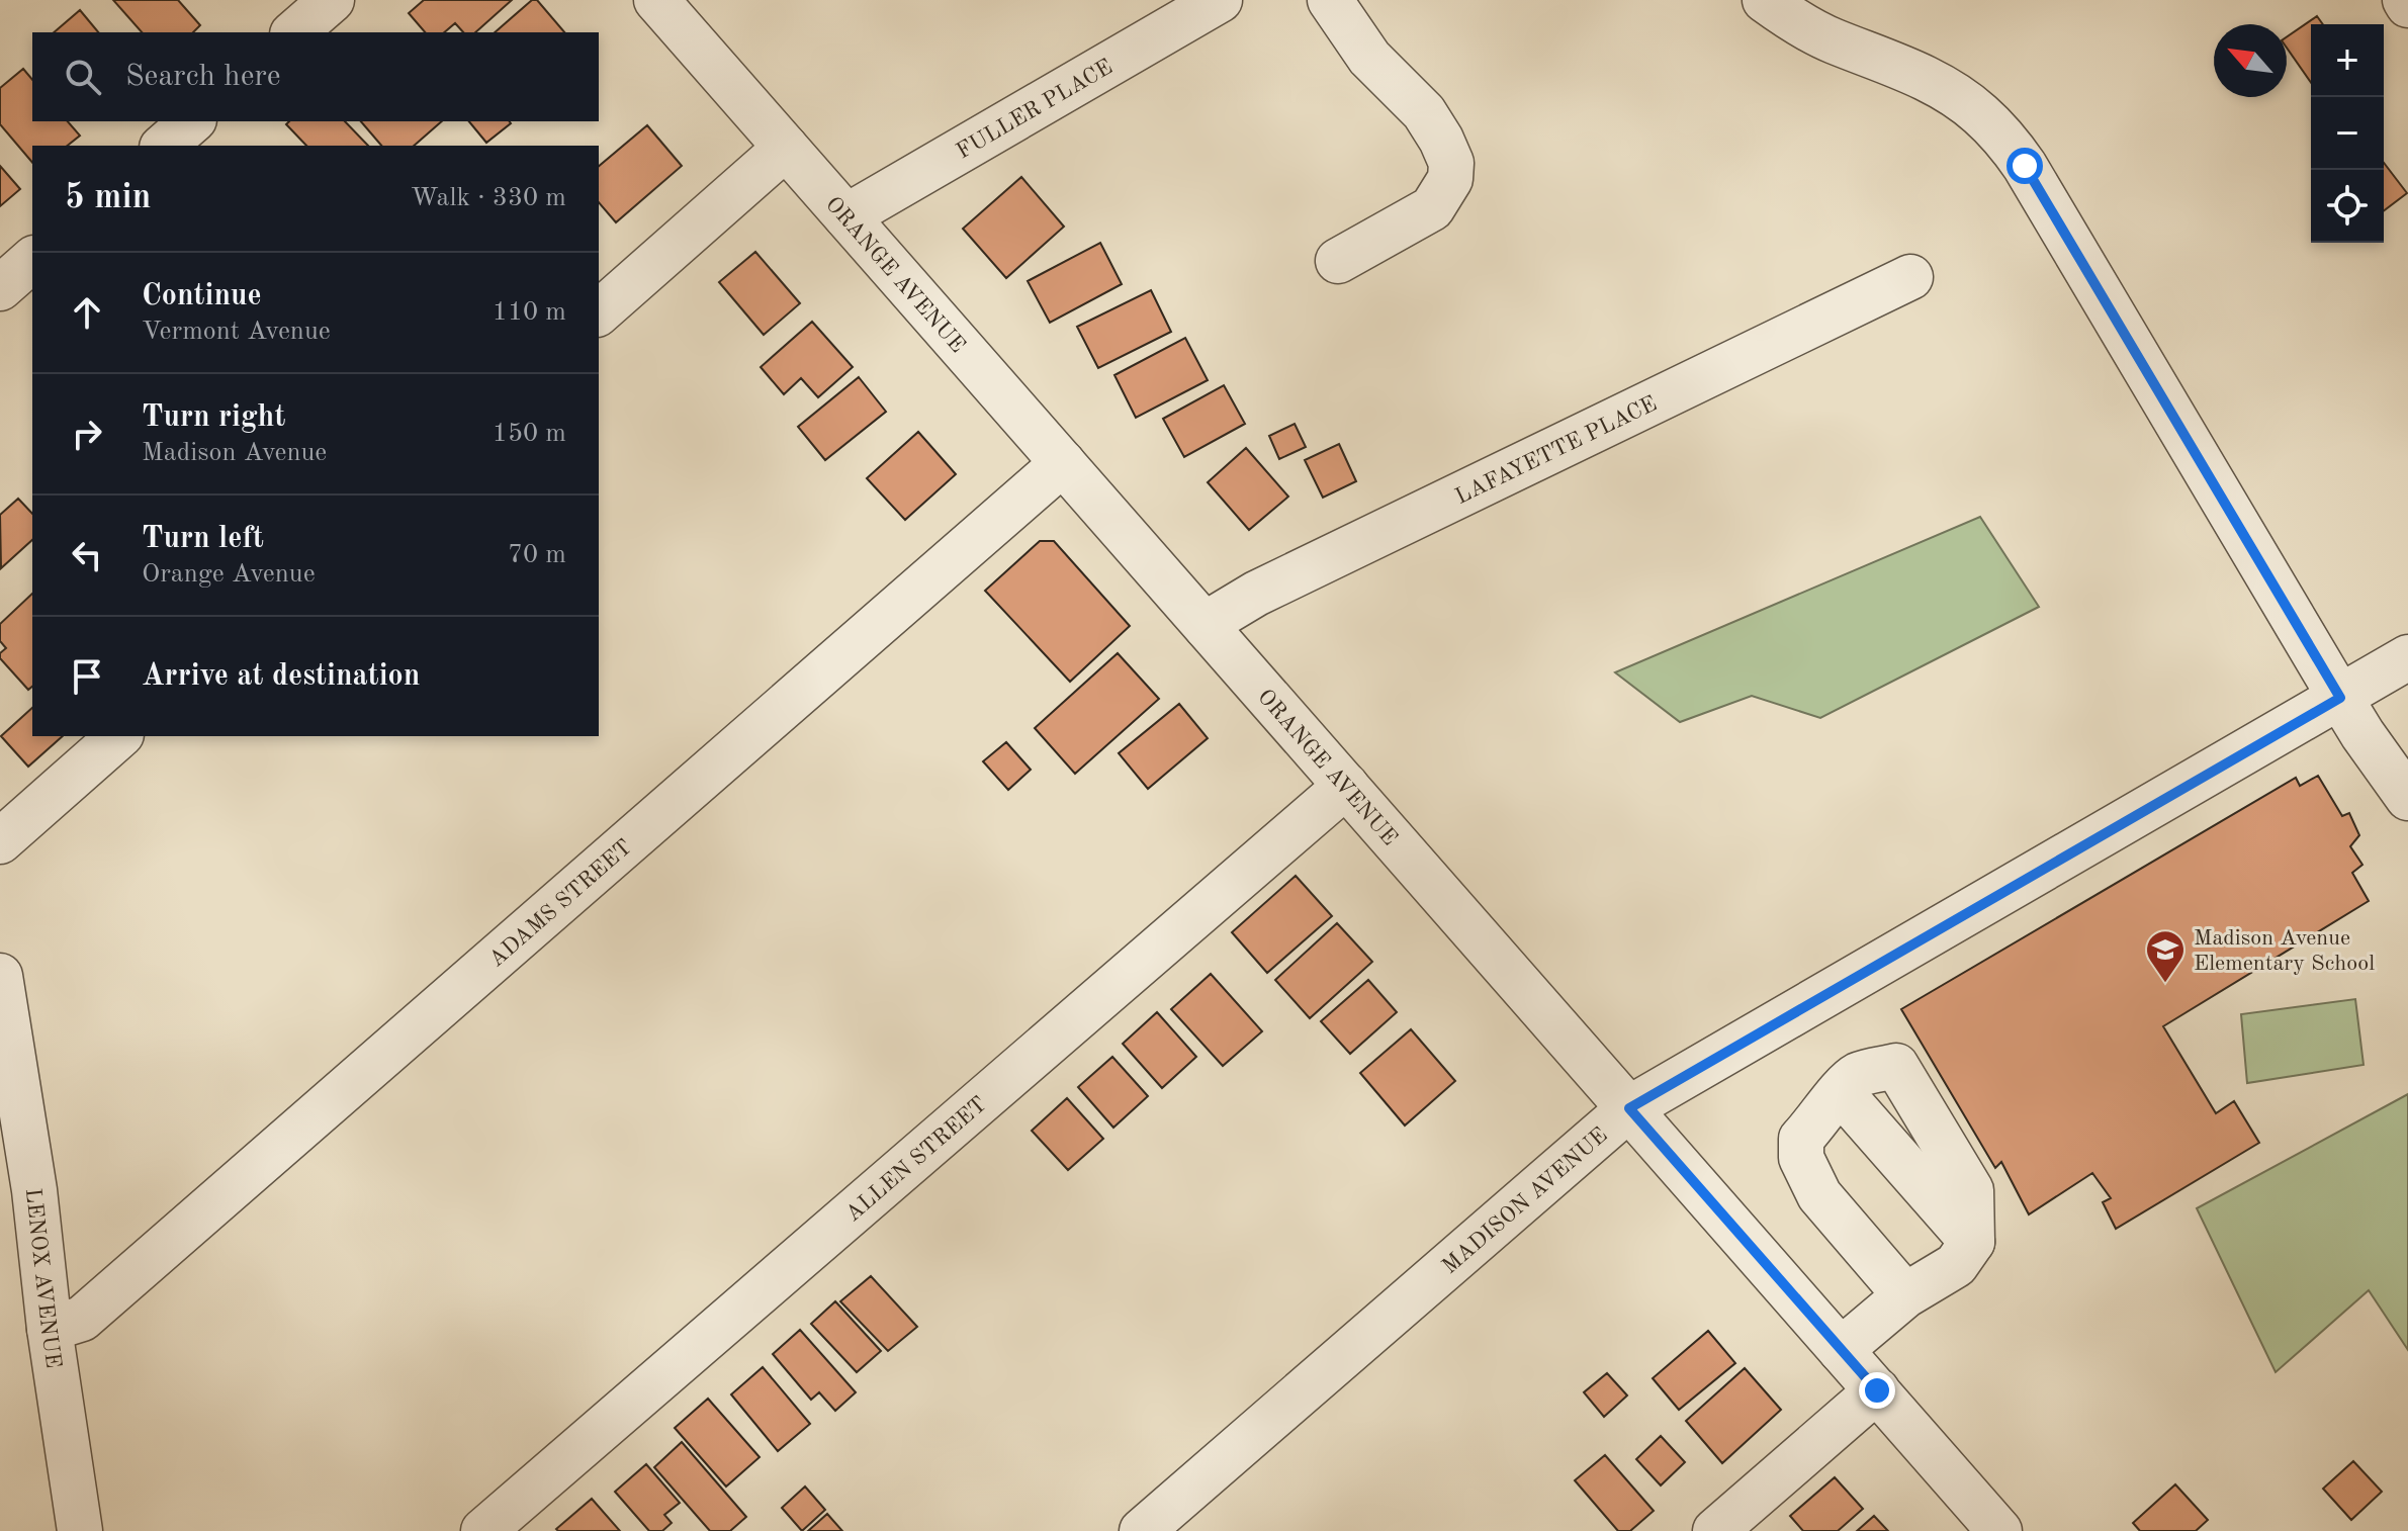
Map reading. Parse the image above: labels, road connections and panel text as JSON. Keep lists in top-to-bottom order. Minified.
{"streets":{"street":["FULLER PLACE","ORANGE AVENUE","LAFAYETTE PLACE","ADAMS STREET","ALLEN STREET","MADISON AVENUE","LENOX AVENUE"]},"crossings":[["FULLER PLACE","ORANGE AVENUE"],["ORANGE AVENUE","LAFAYETTE PLACE"],["ORANGE AVENUE","ADAMS STREET"],["ORANGE AVENUE","ALLEN STREET"],["ORANGE AVENUE","MADISON AVENUE"],["ADAMS STREET","LENOX AVENUE"]],"places":{"school or university":["Madison Avenue Elementary School"]},"north":"top left","page":{"map_buttons":["+","−"],"search":"Search here","heading":["5 min","Walk · 330 m"],"list":[["Continue","Vermont Avenue","110 m"],["Turn right","Madison Avenue","150 m"],["Turn left","Orange Avenue","70 m"],"Arrive at destination"]}}
